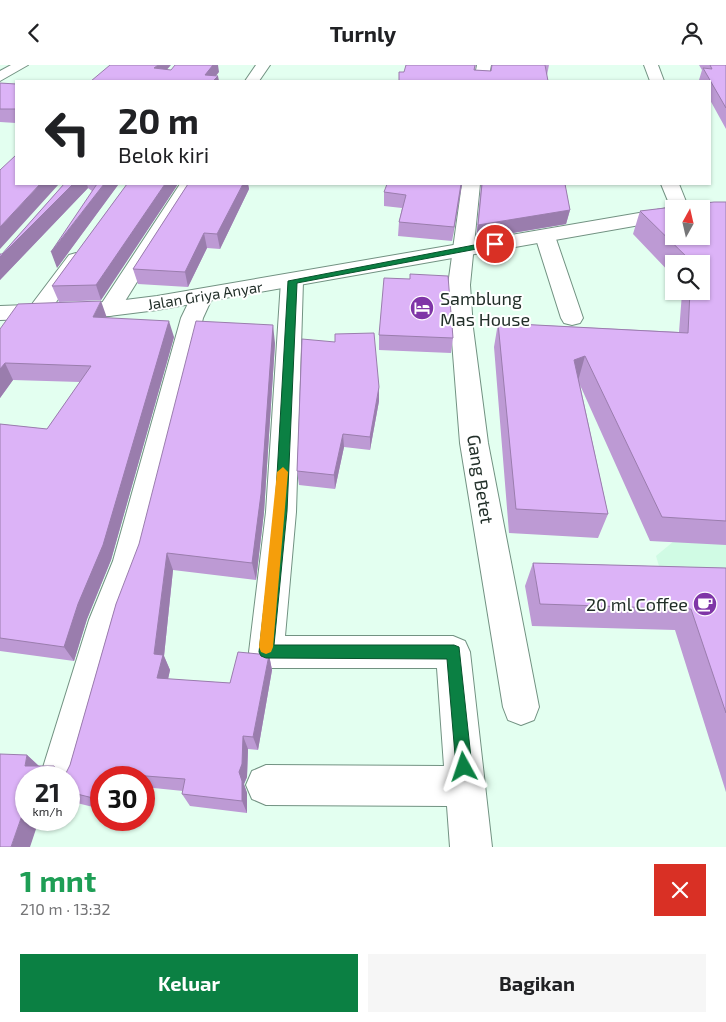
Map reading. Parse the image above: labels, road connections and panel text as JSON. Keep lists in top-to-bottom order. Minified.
{"streets":{"street":["Jalan Griya Anyar","Gang Betet"]},"crossings":[["Jalan Griya Anyar","Gang Betet"]],"places":{"hotel":["Samblung Mas House"],"cafe":["20 ml Coffee"]},"north":"top","page":{"header":"Turnly","turn":["20 m","Belok kiri"],"speed":"21 km/h","limit":"30","heading":["1 mnt","210 m · 13:32"],"buttons":["Keluar","Bagikan"]}}
